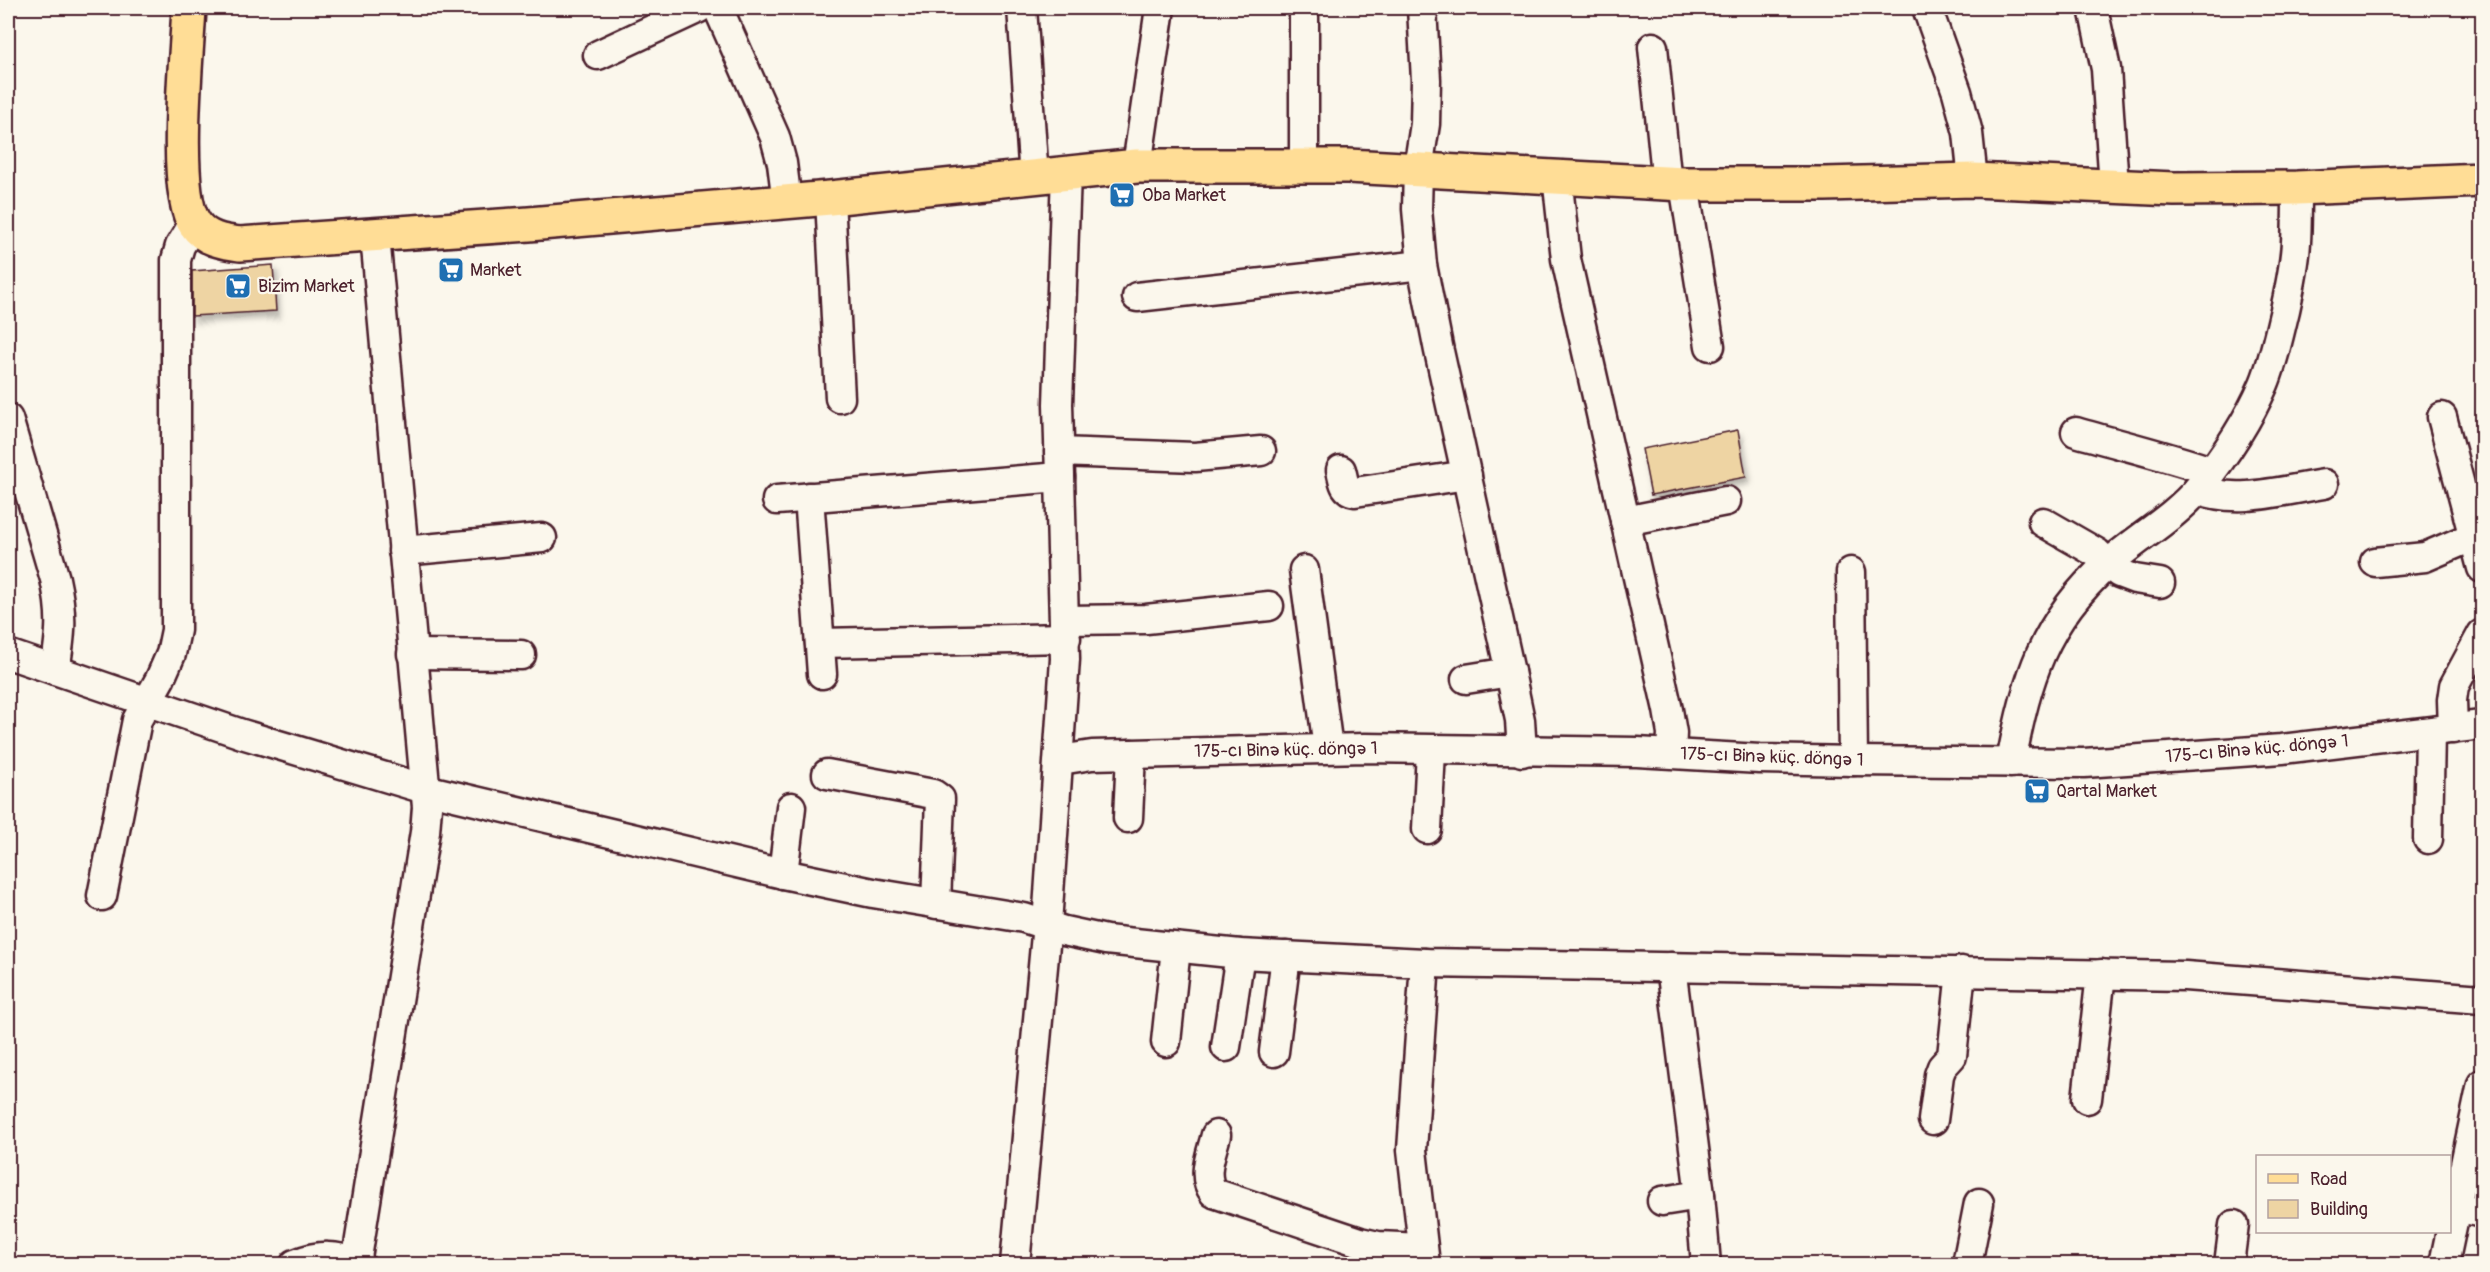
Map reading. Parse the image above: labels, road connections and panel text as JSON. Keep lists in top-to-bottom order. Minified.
{"streets":{"street":["175-cı Binə küç. döngə 1"]},"places":{"supermarket":["Oba Market","Market","Bizim Market","Qartal Market"]},"legend":["Road","Building"]}
